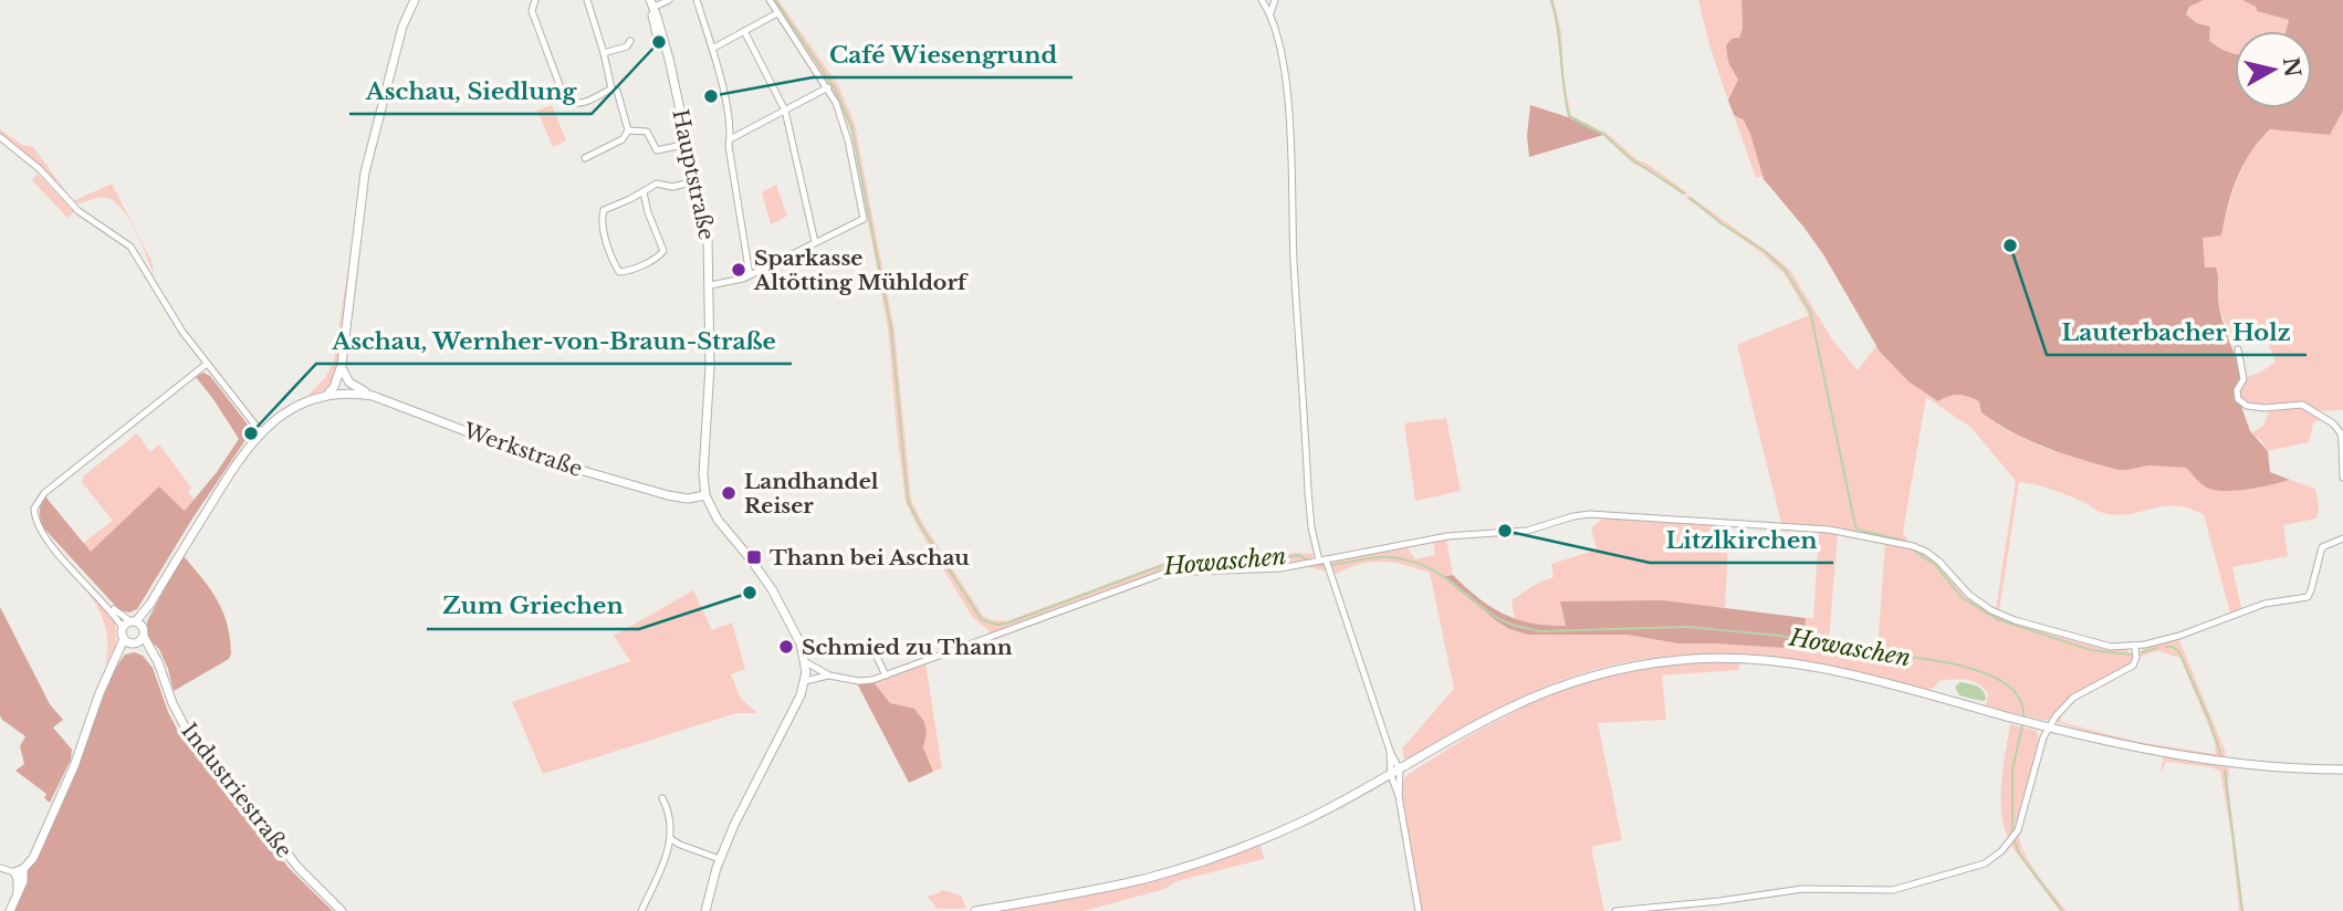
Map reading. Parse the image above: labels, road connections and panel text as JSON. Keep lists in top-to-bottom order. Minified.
{"streets":{"street":["Hauptstraße","Werkstraße","Industriestraße"]},"crossings":[["Hauptstraße","Werkstraße"]],"water":["Howaschen"],"places":{"other":["Aschau, Siedlung","Café Wiesengrund","Lauterbacher Holz","Sparkasse Altötting Mühldorf","Aschau, Wernher-von-Braun-Straße","Landhandel Reiser","Litzlkirchen","Zum Griechen","Schmied zu Thann"],"transit":["Thann bei Aschau"]},"north":"right"}
